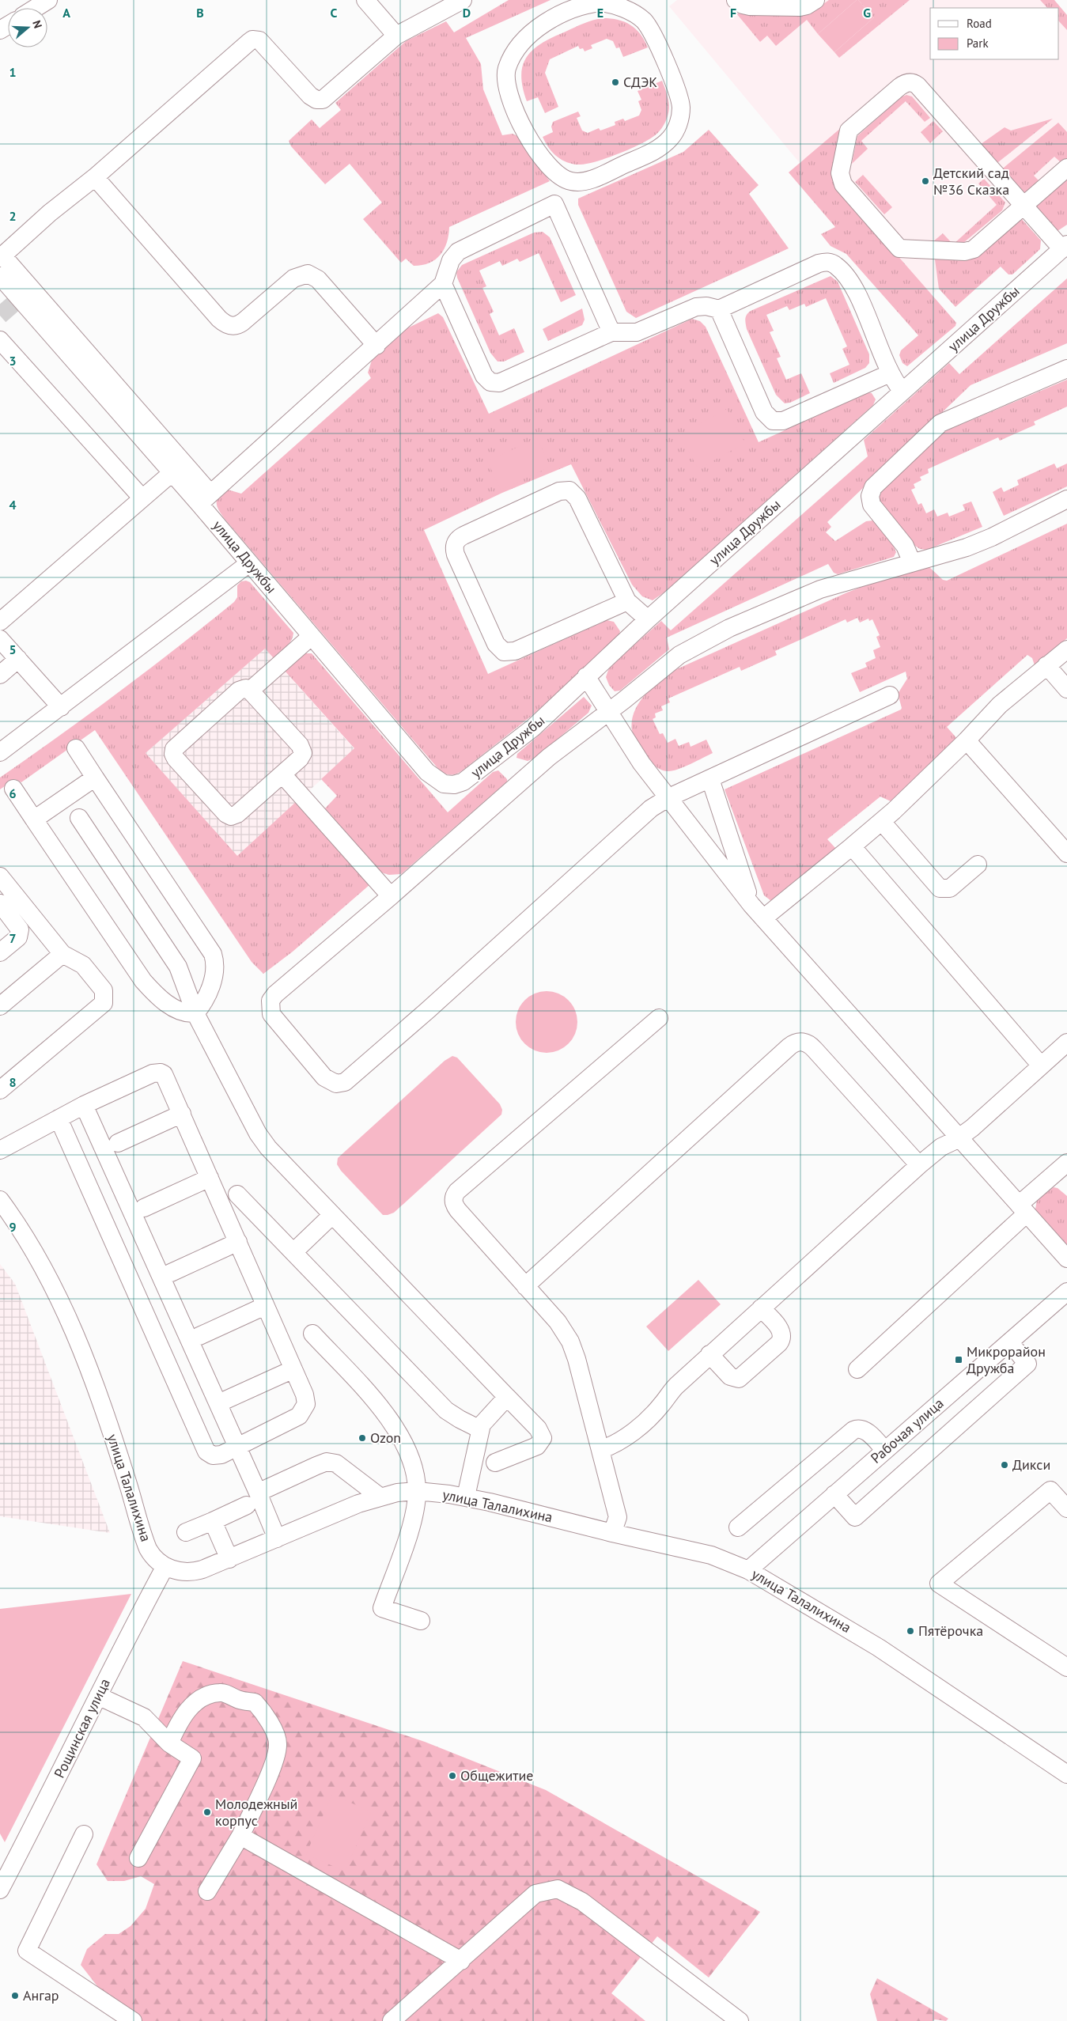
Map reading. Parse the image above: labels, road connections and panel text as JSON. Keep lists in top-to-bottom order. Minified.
{"streets":{"street":["улица Дружбы","Рабочая улица","улица Талалихина","Рощинская улица"]},"crossings":[["Рабочая улица","улица Талалихина"],["улица Талалихина","Рощинская улица"]],"places":{"other":["СДЭК","Детский сад №36 Сказка","Ozon","Дикси","Пятёрочка","Общежитие","Молодежный корпус","Ангар"],"transit":["Микрорайон Дружба"]},"legend":["Road","Park"],"north":"right","grid":{"columns":["A","B","C","D","E","F","G"],"rows":["1","2","3","4","5","6","7","8","9"]}}
